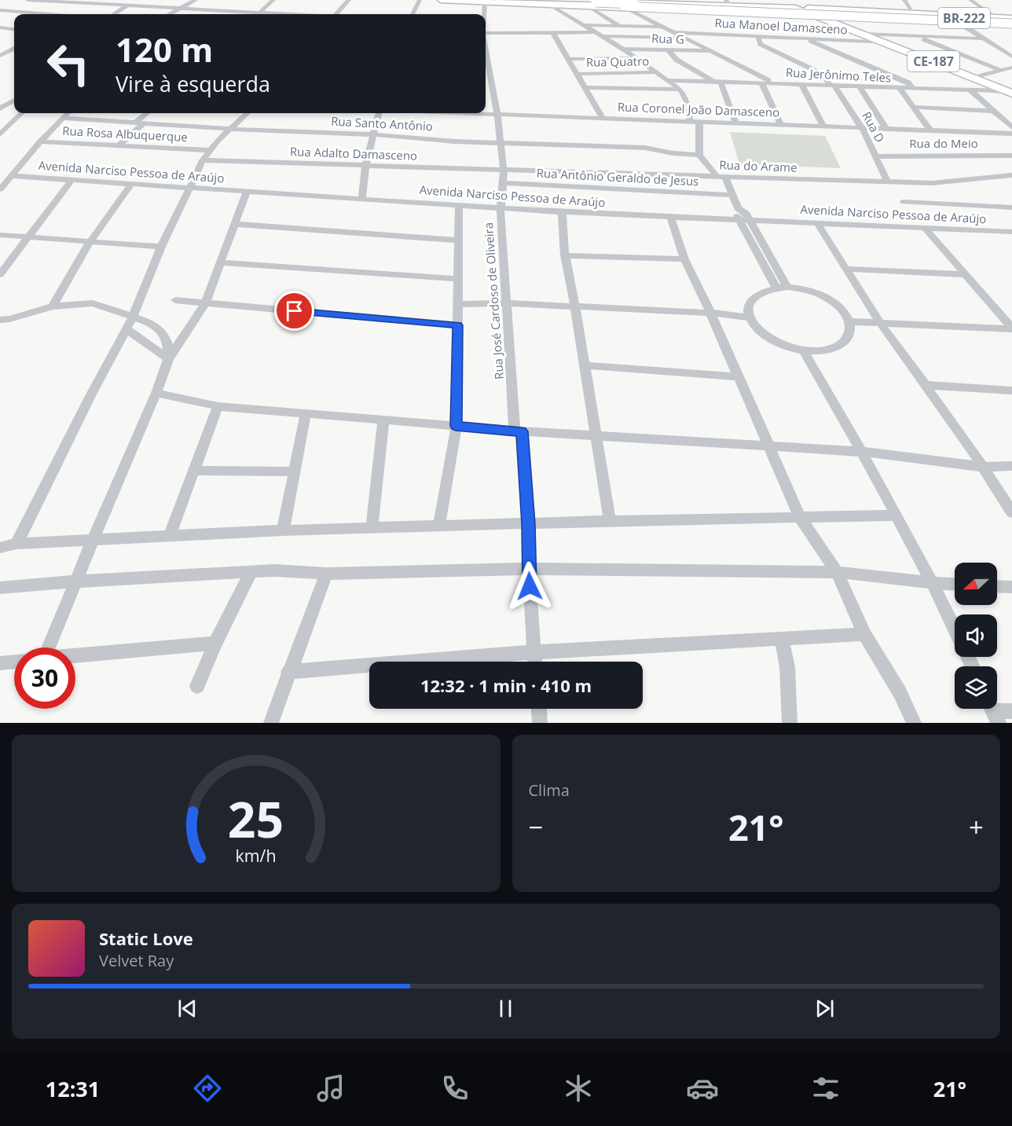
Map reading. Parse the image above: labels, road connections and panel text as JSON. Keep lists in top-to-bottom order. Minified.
{"streets":{"highway":["BR-222","CE-187"],"street":["Rua Manoel Damasceno","Rua G","Rua Quatro","Rua Jerônimo Teles","Rua Coronel João Damasceno","Rua Santo Antônio","Rua D","Rua Rosa Albuquerque","Rua do Meio","Rua Adalto Damasceno","Rua do Arame","Avenida Narciso Pessoa de Araújo","Rua Antônio Geraldo de Jesus","Rua José Cardoso de Oliveira"]},"crossings":[["BR-222","CE-187"],["Rua Manoel Damasceno","CE-187"],["Rua Manoel Damasceno","Rua D"],["CE-187","Rua Jerônimo Teles"],["Rua Jerônimo Teles","Rua D"],["Rua Coronel João Damasceno","Rua D"],["Rua Coronel João Damasceno","Rua José Cardoso de Oliveira"],["Rua Santo Antônio","Rua José Cardoso de Oliveira"],["Rua D","Rua do Meio"],["Rua D","Rua do Arame"],["Rua Adalto Damasceno","Rua do Arame"],["Rua Adalto Damasceno","Rua José Cardoso de Oliveira"],["Rua do Arame","Rua José Cardoso de Oliveira"],["Avenida Narciso Pessoa de Araújo","Rua José Cardoso de Oliveira"],["Rua Antônio Geraldo de Jesus","Rua José Cardoso de Oliveira"]],"north":"left","page":{"turn":["120 m","Vire à esquerda"],"limit":"30","trip":"12:32 · 1 min · 410 m","tile":"Clima","heat":["−","21°","+"],"song":["Static Love","Velvet Ray"],"tabs":["12:31","21°"],"gauge":["25","km/h"]}}
